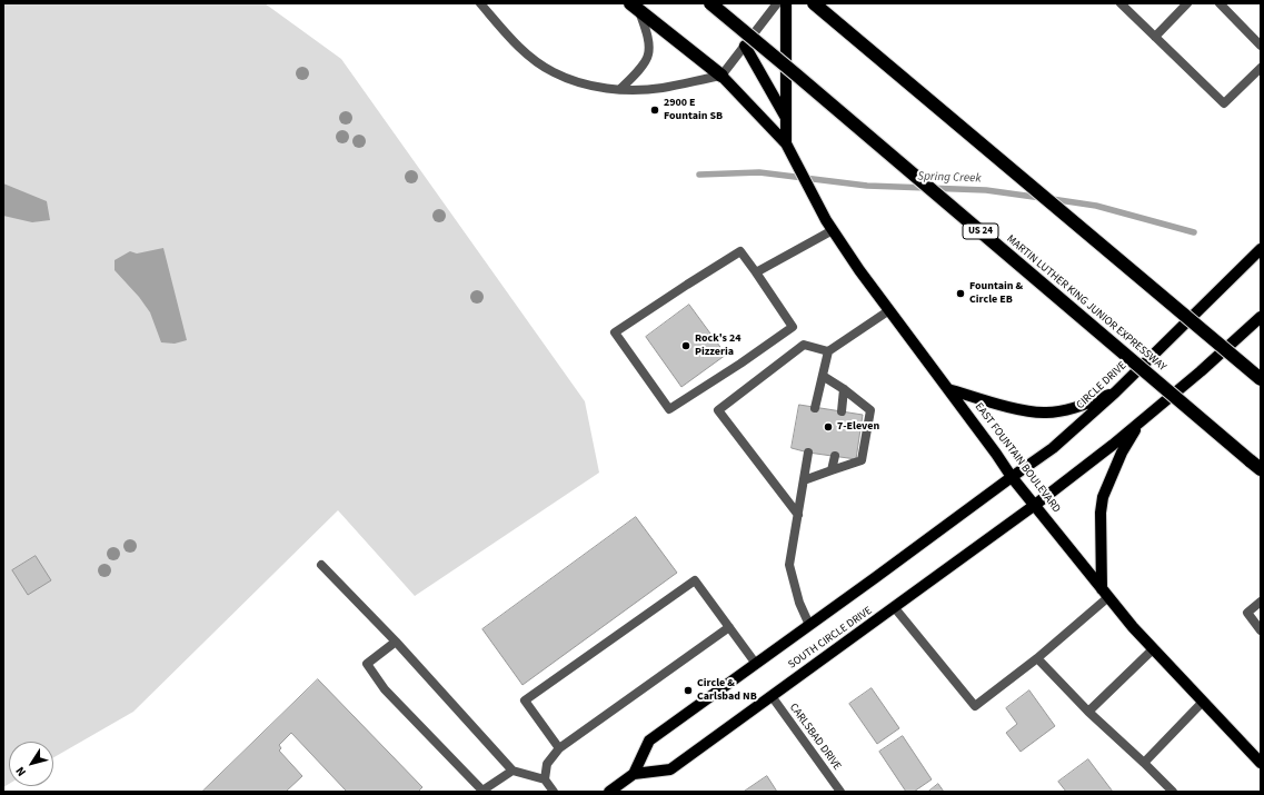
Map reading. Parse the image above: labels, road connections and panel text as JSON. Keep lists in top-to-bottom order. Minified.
{"streets":{"highway":["US 24","MARTIN LUTHER KING JUNIOR EXPRESSWAY"],"main road":["CIRCLE DRIVE","EAST FOUNTAIN BOULEVARD","SOUTH CIRCLE DRIVE"],"street":["CARLSBAD DRIVE"]},"crossings":[["CIRCLE DRIVE","EAST FOUNTAIN BOULEVARD"],["CIRCLE DRIVE","SOUTH CIRCLE DRIVE"],["EAST FOUNTAIN BOULEVARD","SOUTH CIRCLE DRIVE"],["SOUTH CIRCLE DRIVE","CARLSBAD DRIVE"]],"water":["Spring Creek"],"places":["2900 E Fountain SB","Fountain & Circle EB","Rock's 24 Pizzeria","7-Eleven","Circle & Carlsbad NB"],"north":"bottom left"}
